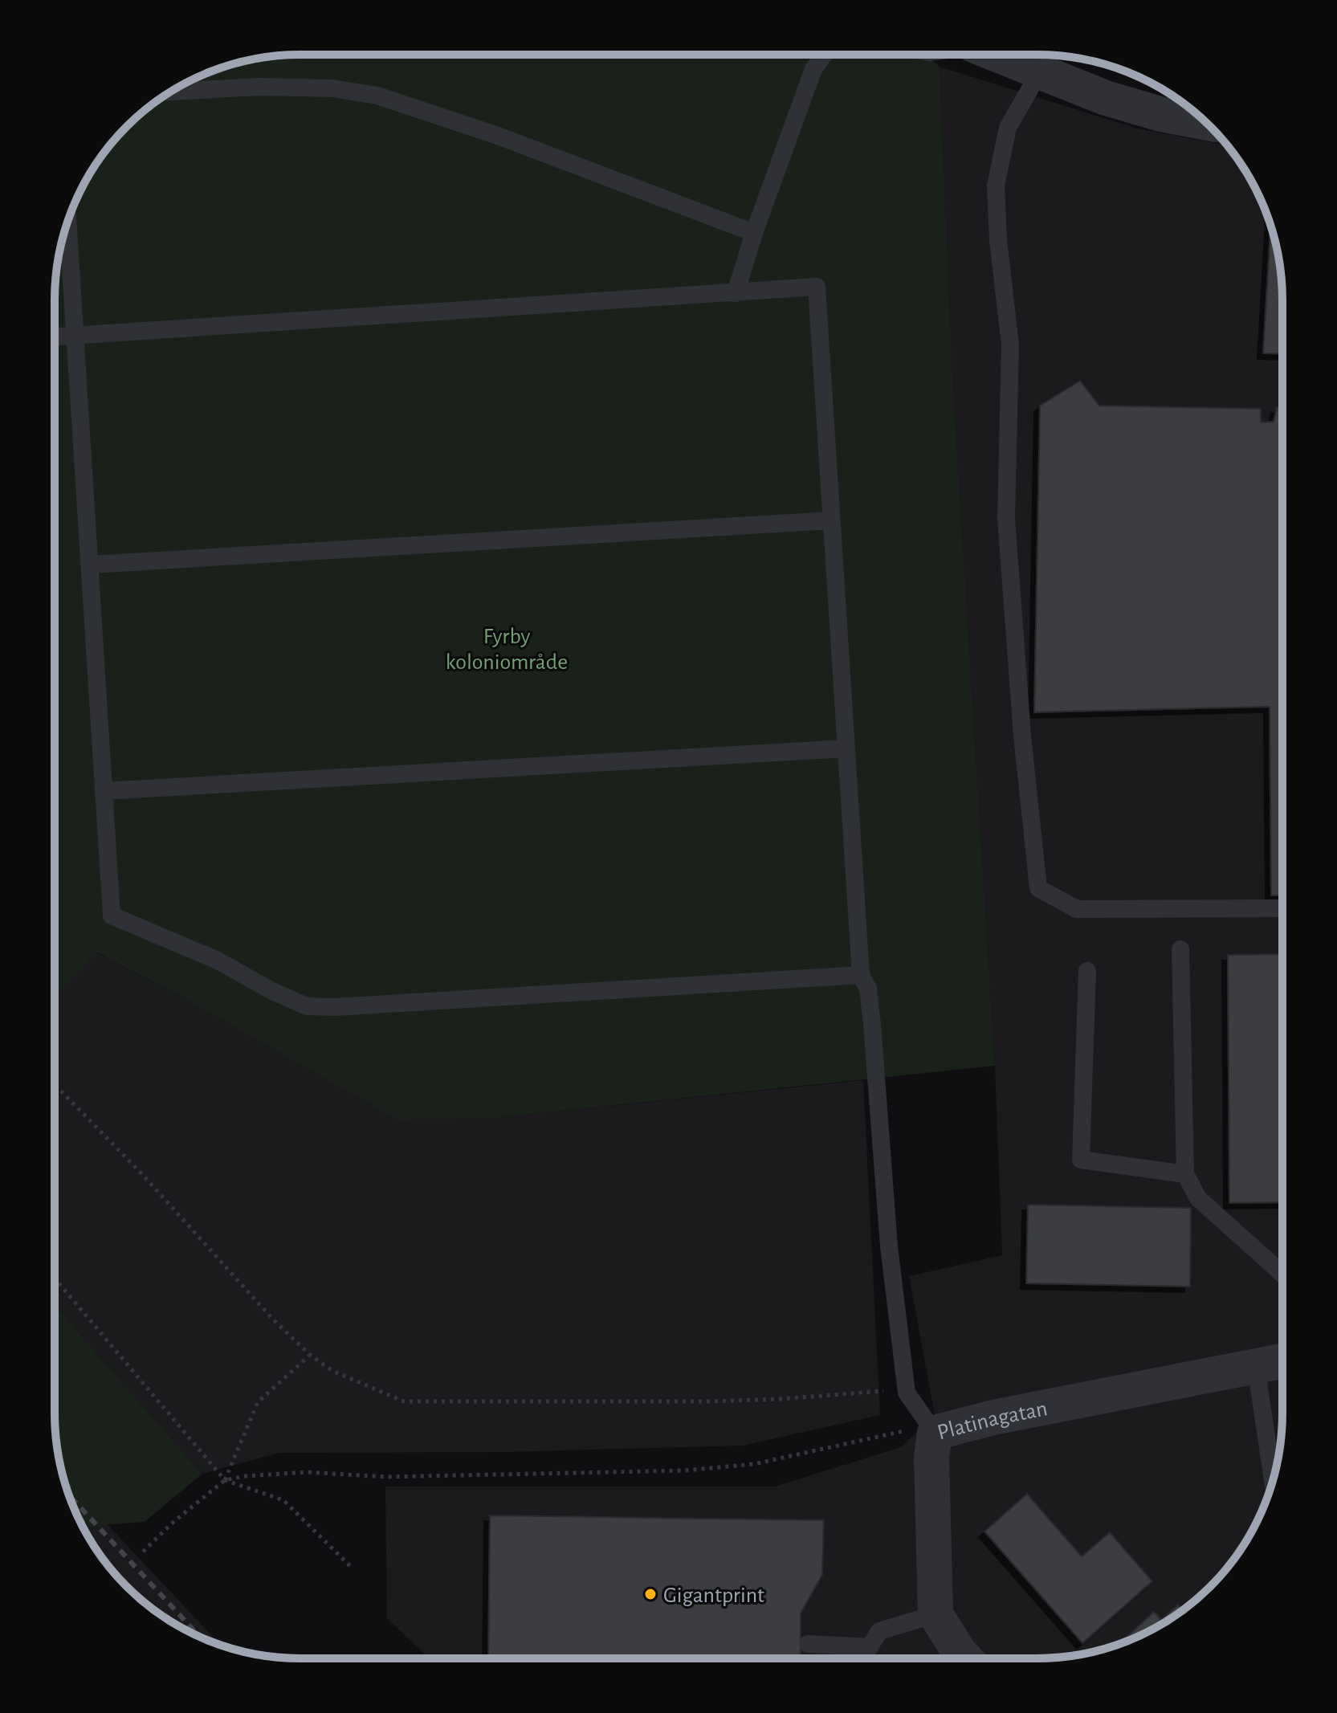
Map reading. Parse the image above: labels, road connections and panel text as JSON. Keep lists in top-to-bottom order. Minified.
{"streets":{"street":["Platinagatan"]},"parks":["Fyrby koloniområde"],"places":["Gigantprint"]}
